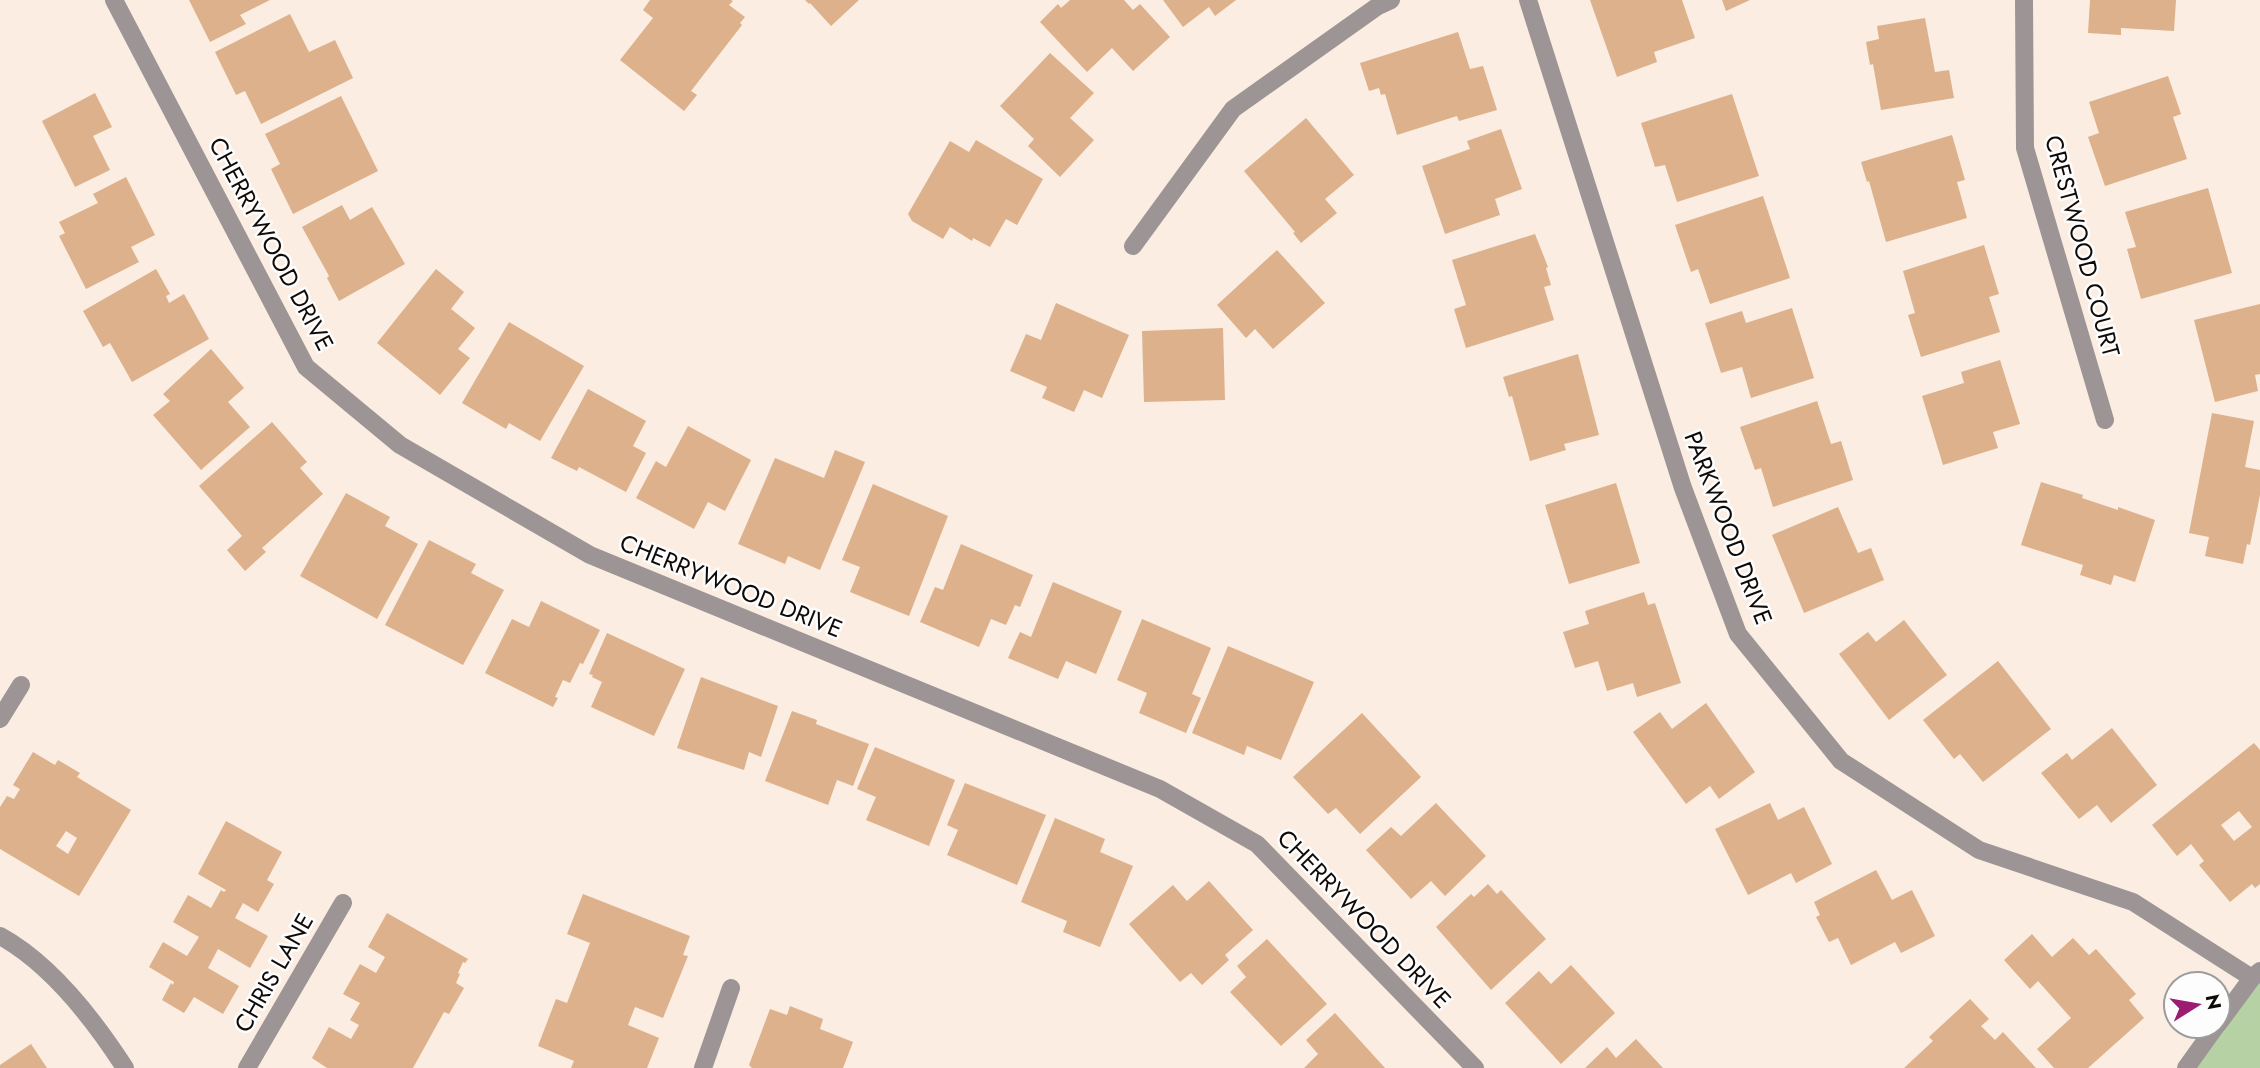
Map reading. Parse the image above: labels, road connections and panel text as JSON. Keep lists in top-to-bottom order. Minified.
{"streets":{"street":["CHERRYWOOD DRIVE","CRESTWOOD COURT","PARKWOOD DRIVE","CHRIS LANE"]},"north":"right"}
